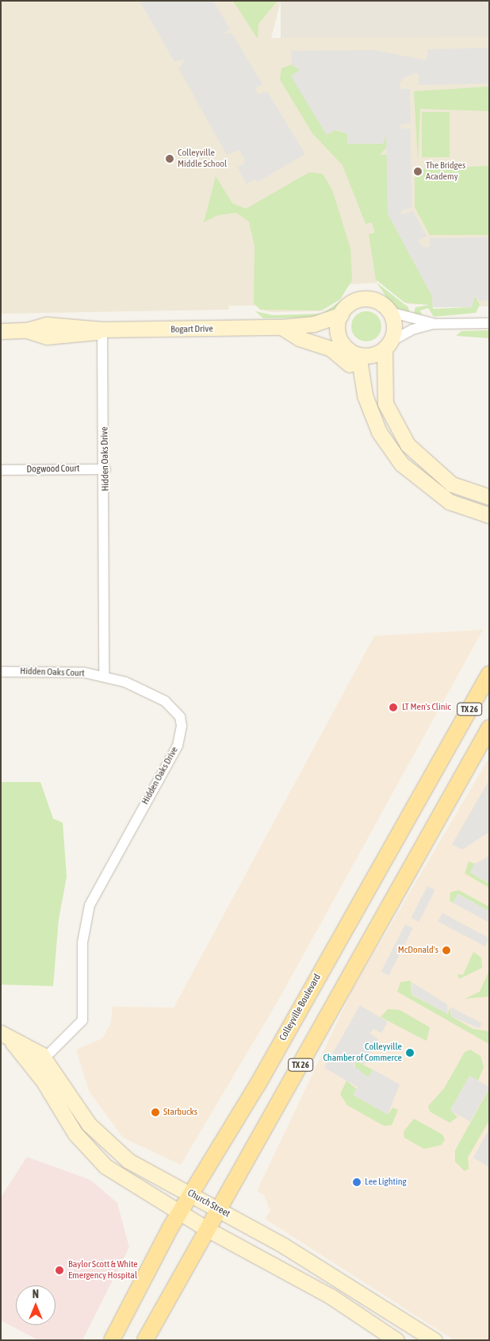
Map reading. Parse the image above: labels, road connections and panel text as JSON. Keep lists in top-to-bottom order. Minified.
{"streets":{"main road":["TX 26","Colleyville Boulevard"],"street":["Bogart Drive","Hidden Oaks Drive","Dogwood Court","Hidden Oaks Court","Church Street"]},"crossings":[["Bogart Drive","Hidden Oaks Drive"],["Hidden Oaks Drive","Dogwood Court"],["Hidden Oaks Drive","Hidden Oaks Court"],["Hidden Oaks Drive","Church Street"],["TX 26","Church Street"],["Colleyville Boulevard","Church Street"]],"places":["Colleyville Middle School","The Bridges Academy","LT Men's Clinic","McDonald's","Colleyville Chamber of Commerce","Starbucks","Lee Lighting","Baylor Scott & White Emergency Hospital"],"north":"top"}
